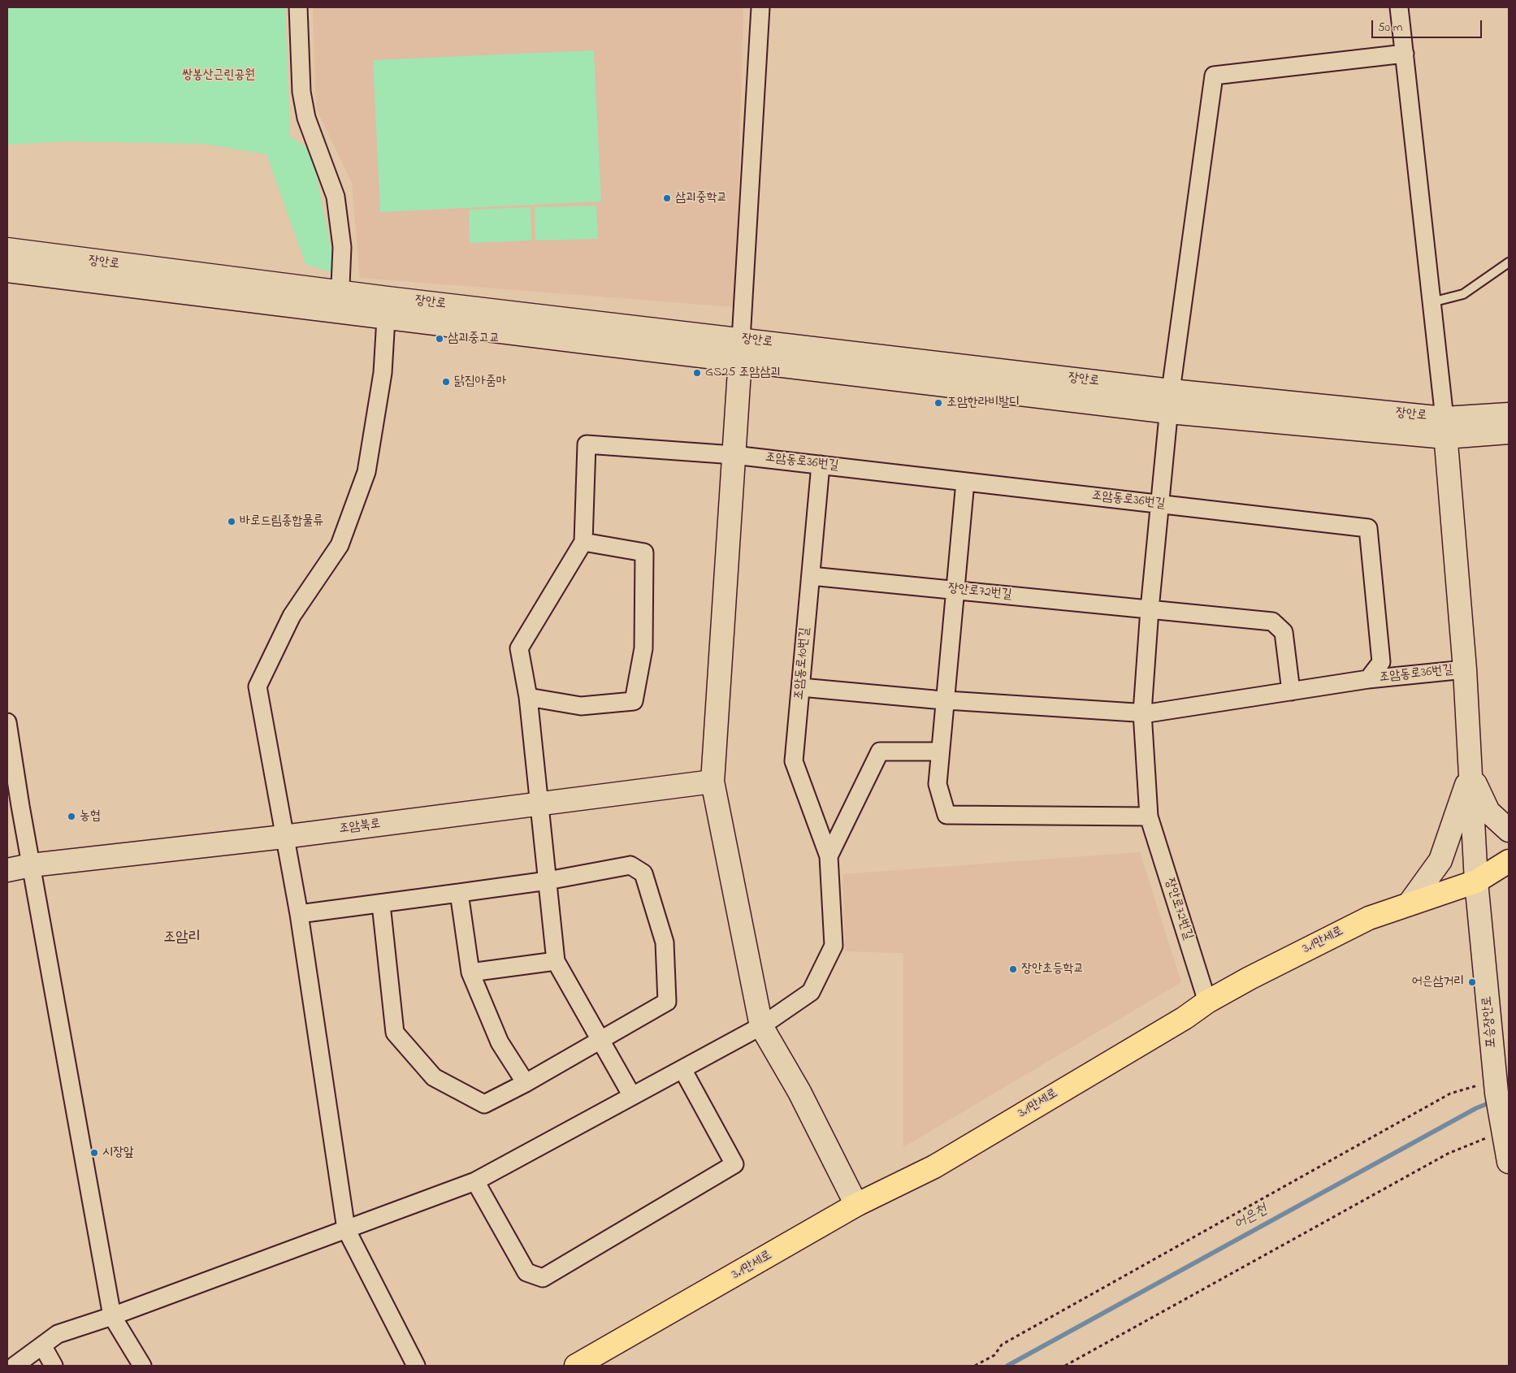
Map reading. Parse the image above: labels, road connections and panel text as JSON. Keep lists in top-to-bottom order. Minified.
{"streets":{"main road":["3.1만세로"],"street":["장안로","조암동로36번길","장안로72번길","조암동로10번길","조암북로","포승장안로"]},"crossings":[["장안로","장안로72번길"],["장안로","포승장안로"],["조암동로36번길","장안로72번길"],["조암동로36번길","조암동로10번길"],["조암동로36번길","포승장안로"],["장안로72번길","조암동로10번길"],["장안로72번길","3.1만세로"],["3.1만세로","포승장안로"]],"districts":["조암리"],"water":["어은천"],"parks":["쌍봉산근린공원"],"places":["삼괴중학교","삼괴중고교","GS25 조암삼괴","닭집아줌마","조암한라비발디","바로드림종합물류","농협","장안초등학교","어은삼거리","시장앞"],"scale_bar":"50 m"}
